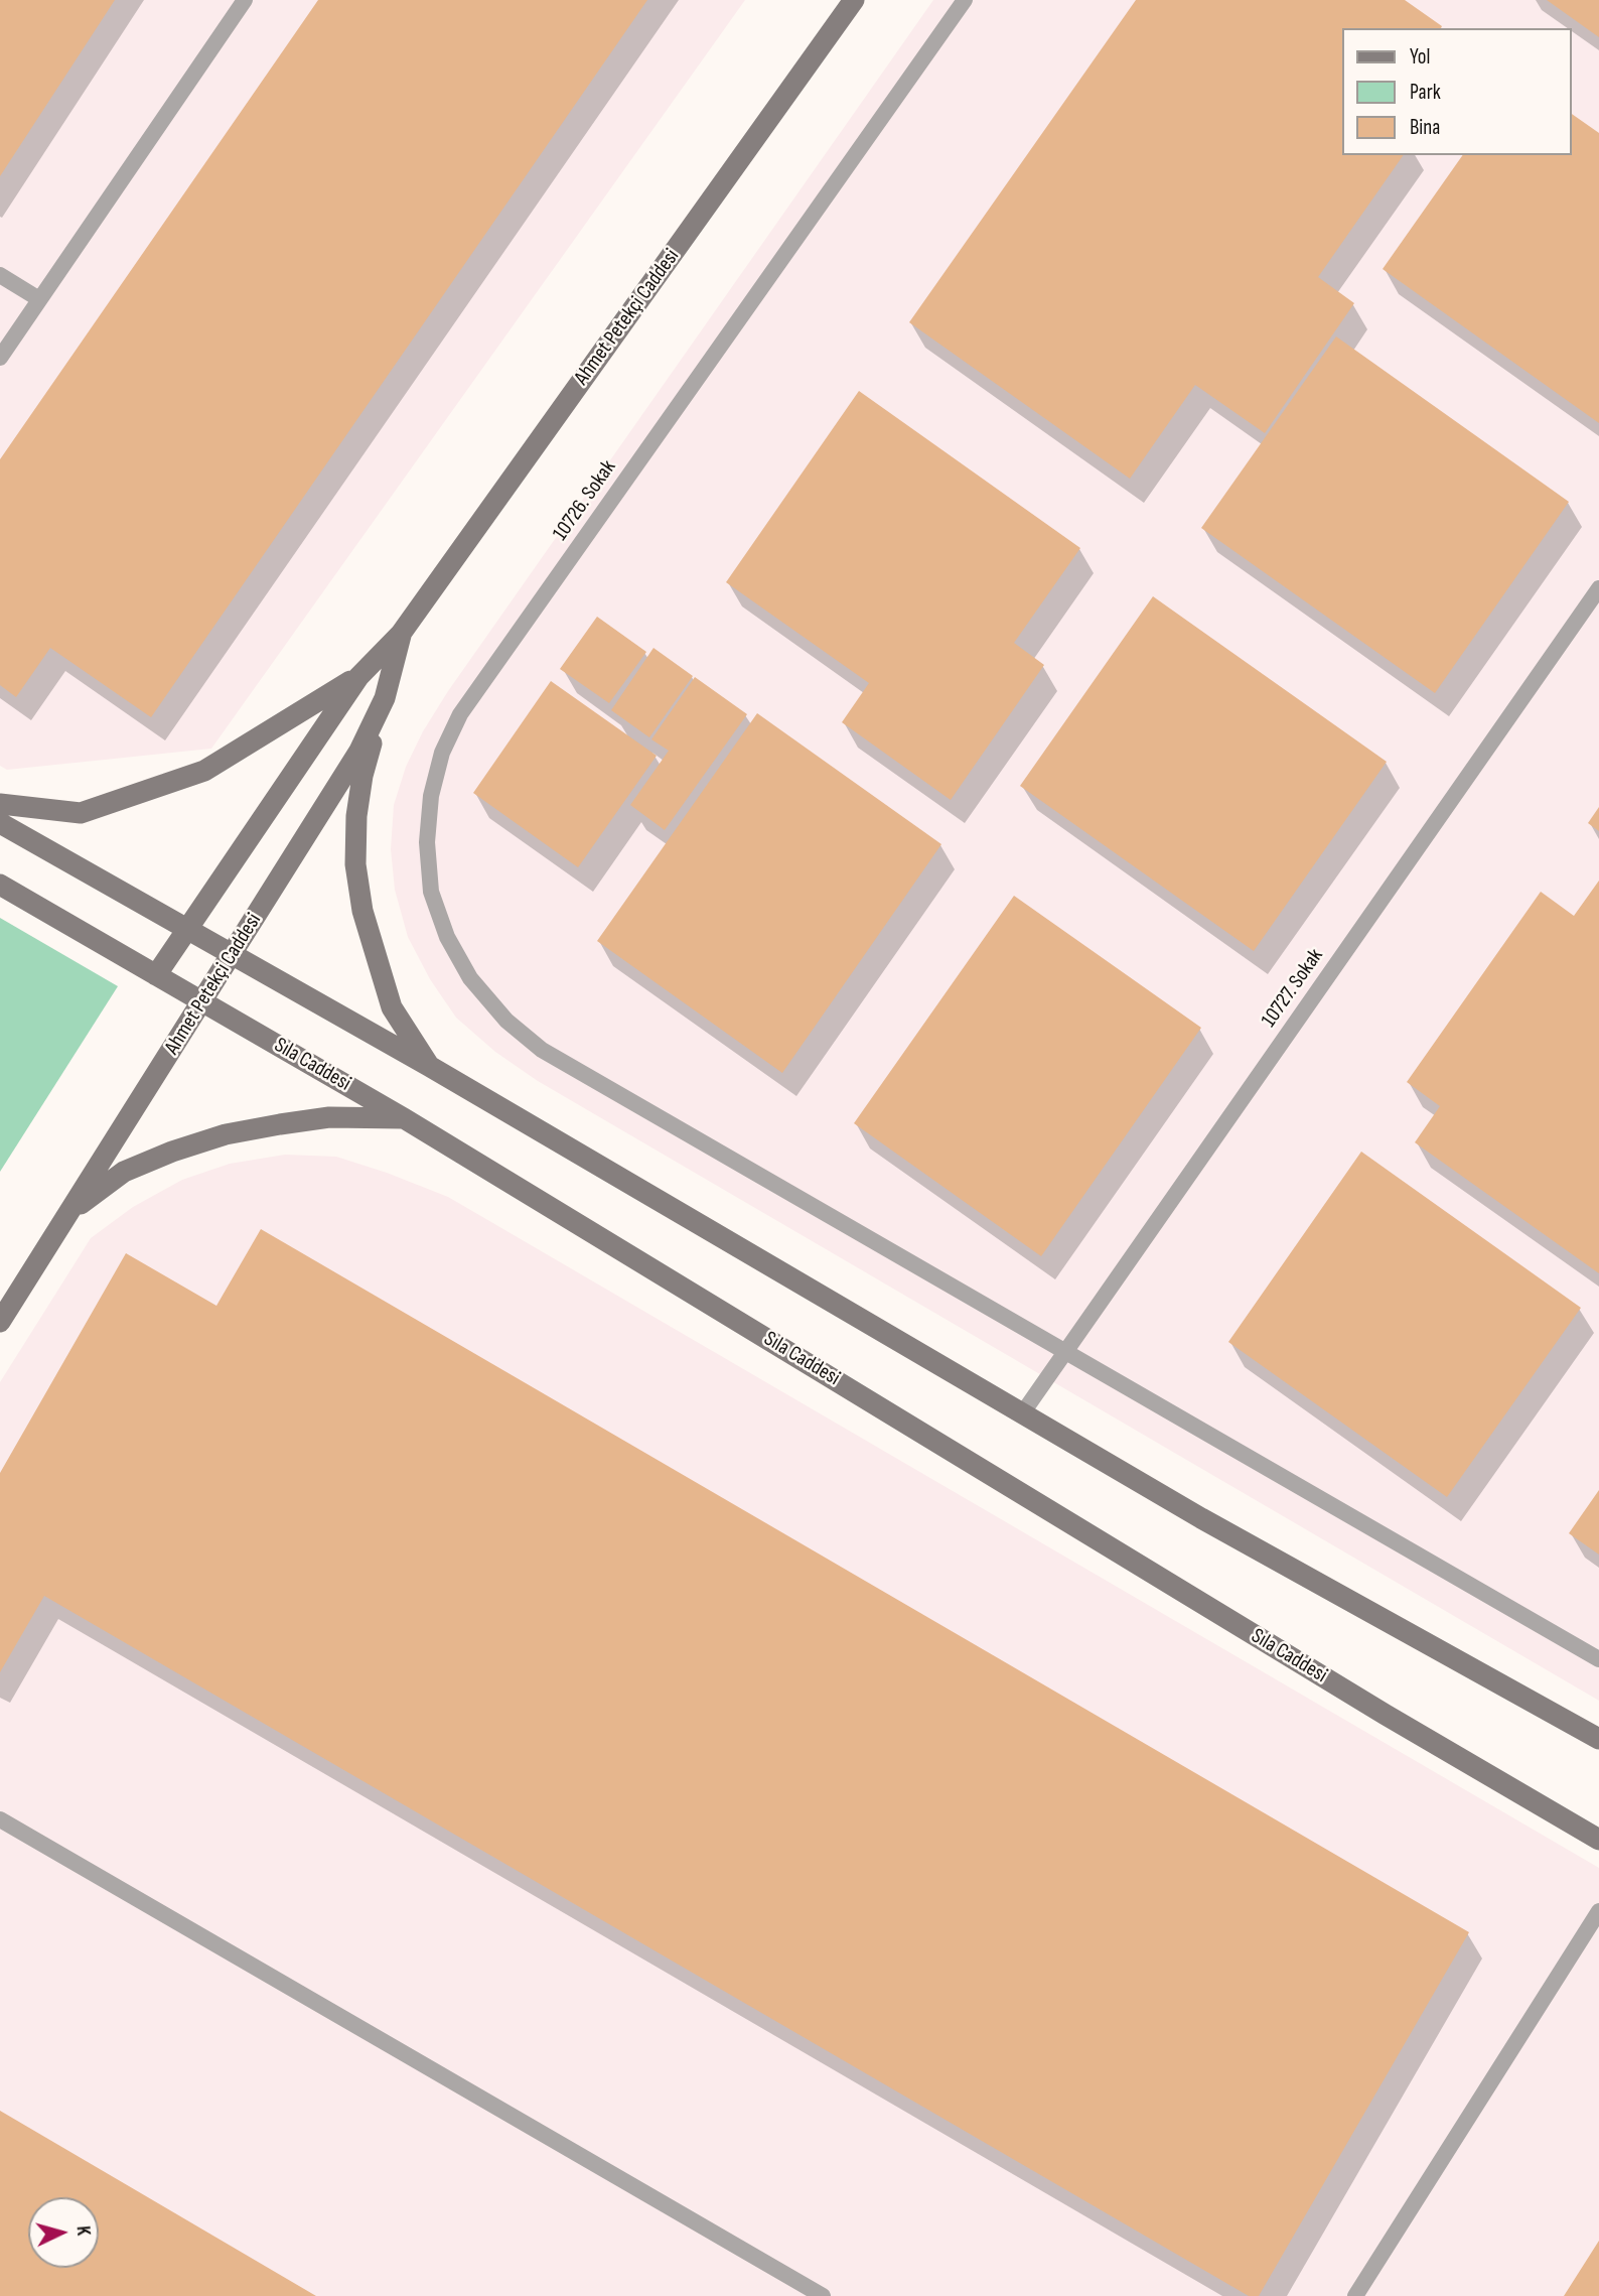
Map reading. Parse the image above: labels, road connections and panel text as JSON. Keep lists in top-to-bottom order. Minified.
{"streets":{"street":["Ahmet Petekçi Caddesi","Sıla Caddesi"],"lane":["10726. Sokak","10727. Sokak"]},"crossings":[["Ahmet Petekçi Caddesi","Sıla Caddesi"],["10726. Sokak","10727. Sokak"]],"legend":["Yol","Park","Bina"],"north":"right"}
